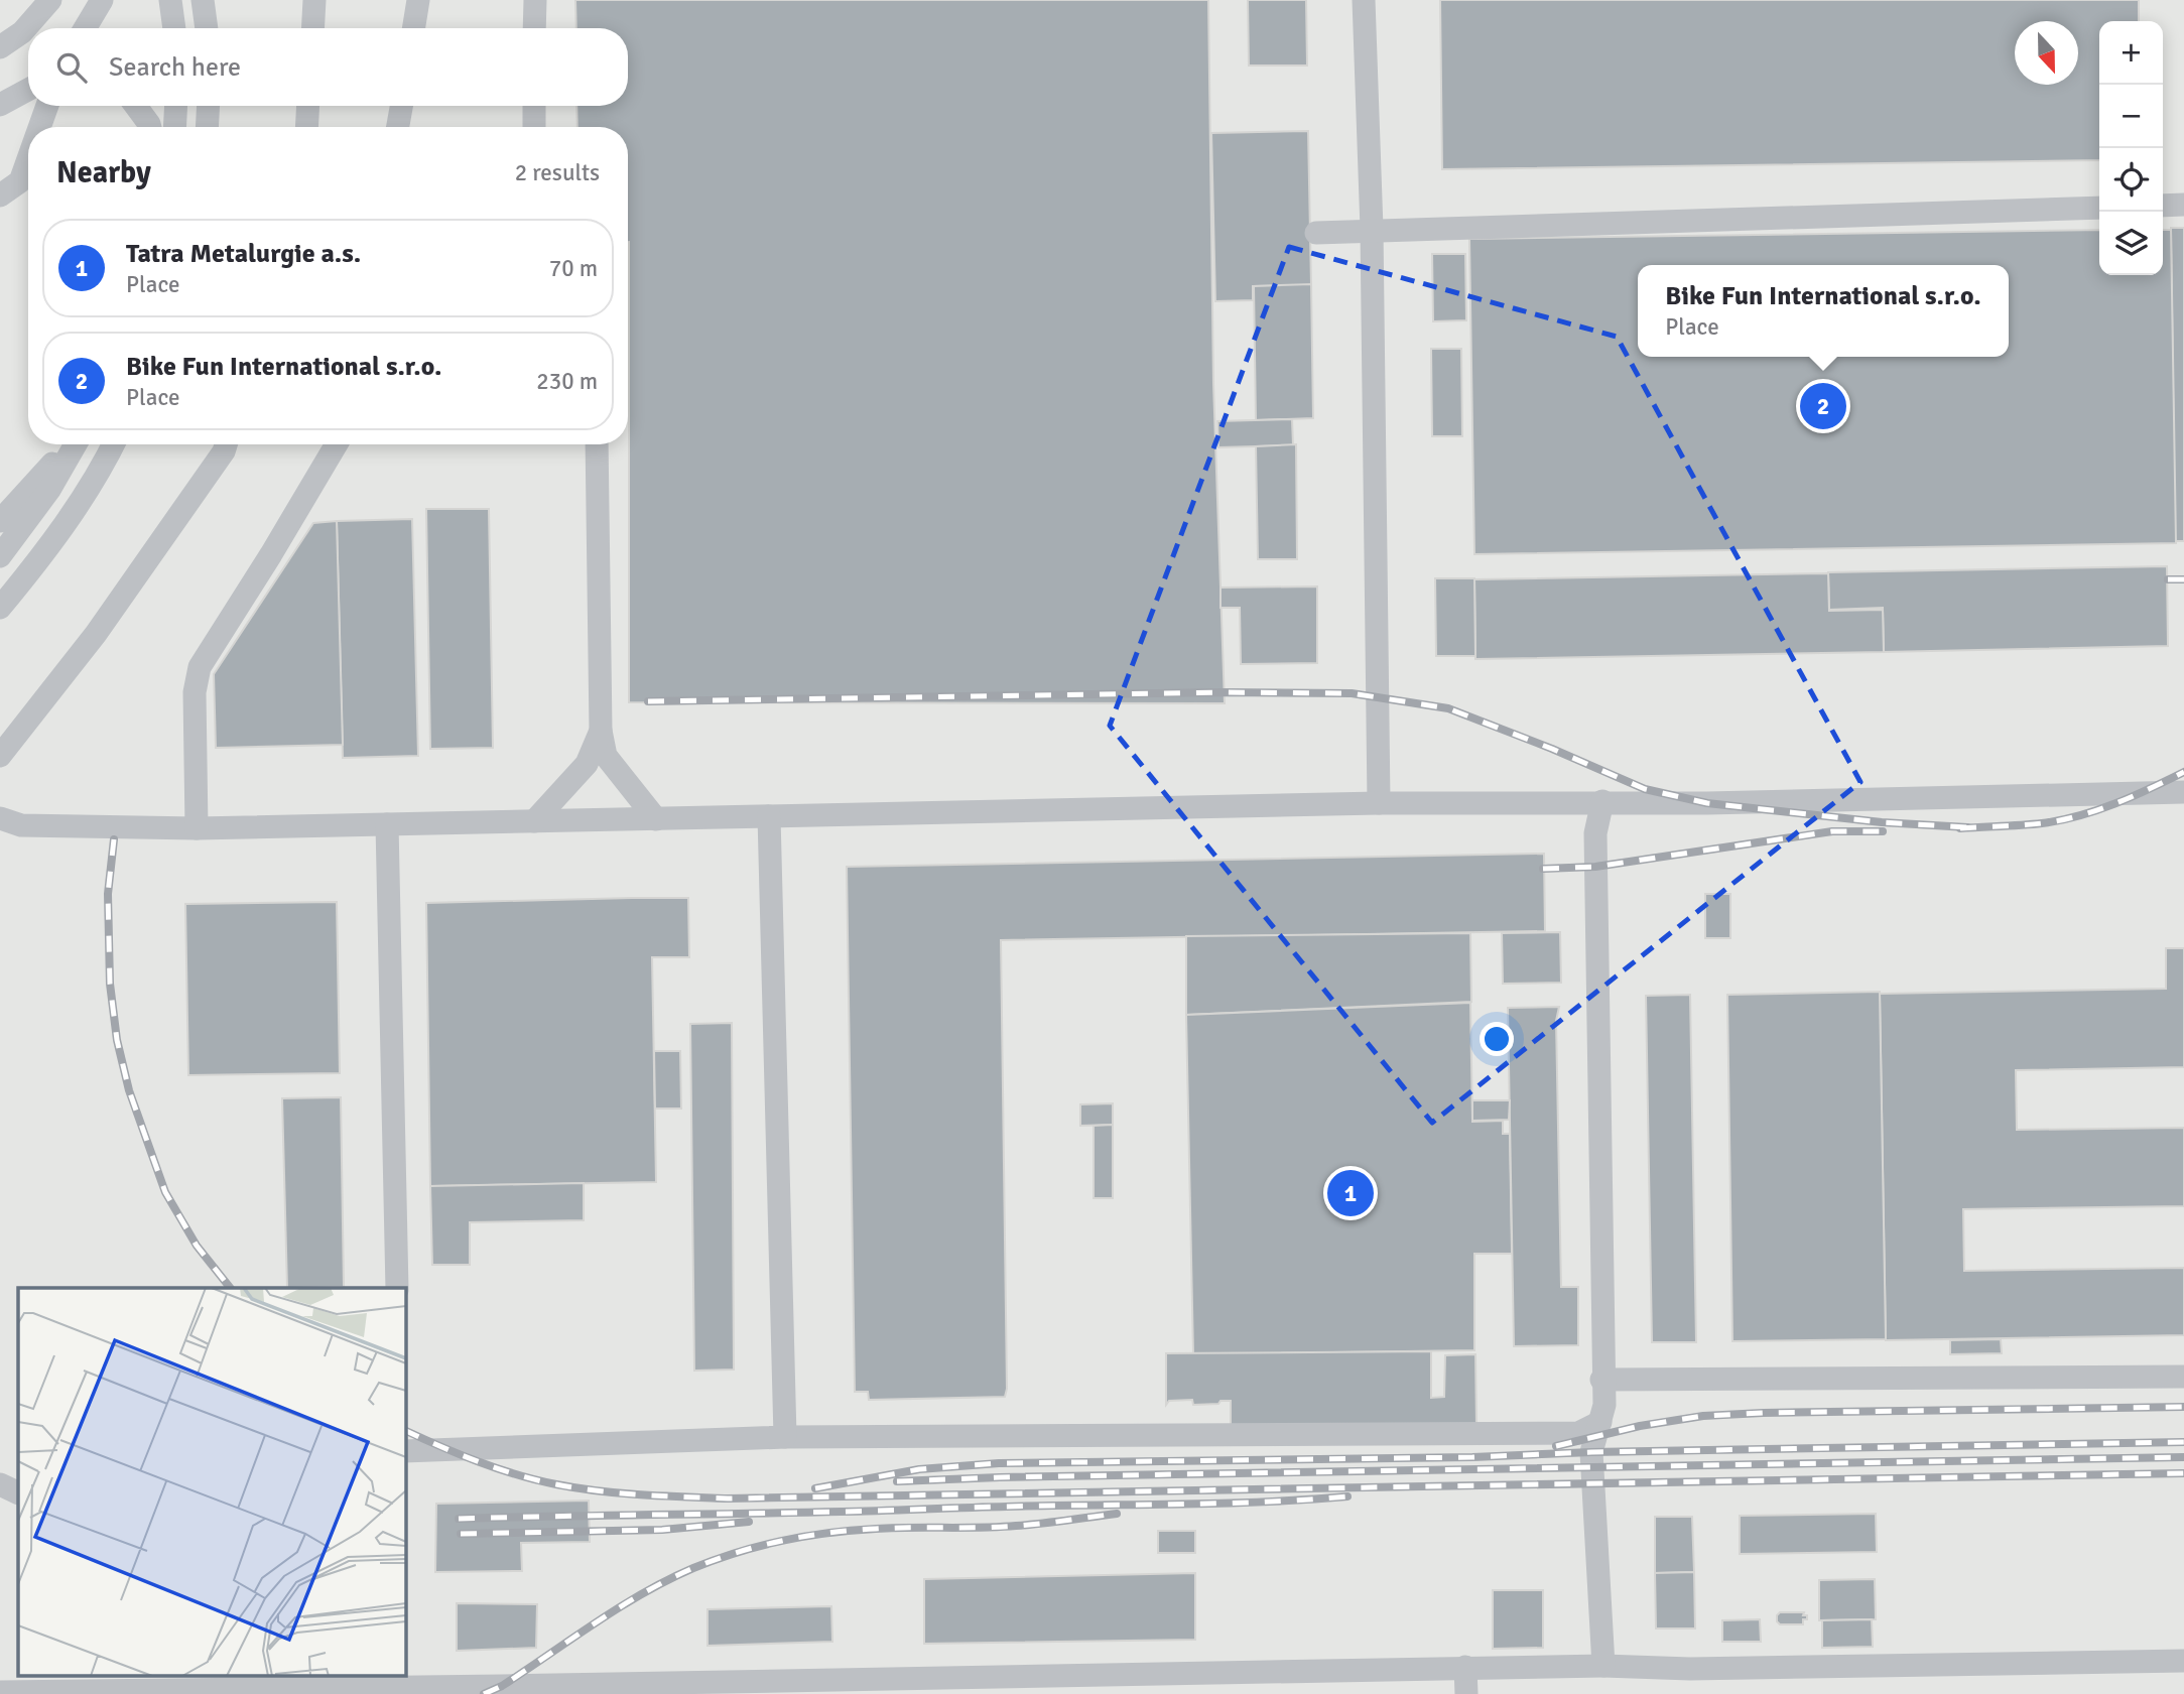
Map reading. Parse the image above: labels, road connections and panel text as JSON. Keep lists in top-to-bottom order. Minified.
{"north":"bottom","page":{"map_buttons":["+","−"],"search":"Search here","heading":["Nearby","2 results"],"list":[{"mark":"1","name":"Tatra Metalurgie a.s.","note":"Place","value":"70 m"},{"mark":"2","name":"Bike Fun International s.r.o.","note":"Place","value":"230 m"}],"popup":["Bike Fun International s.r.o.","Place"],"pins":["2","1"]}}
